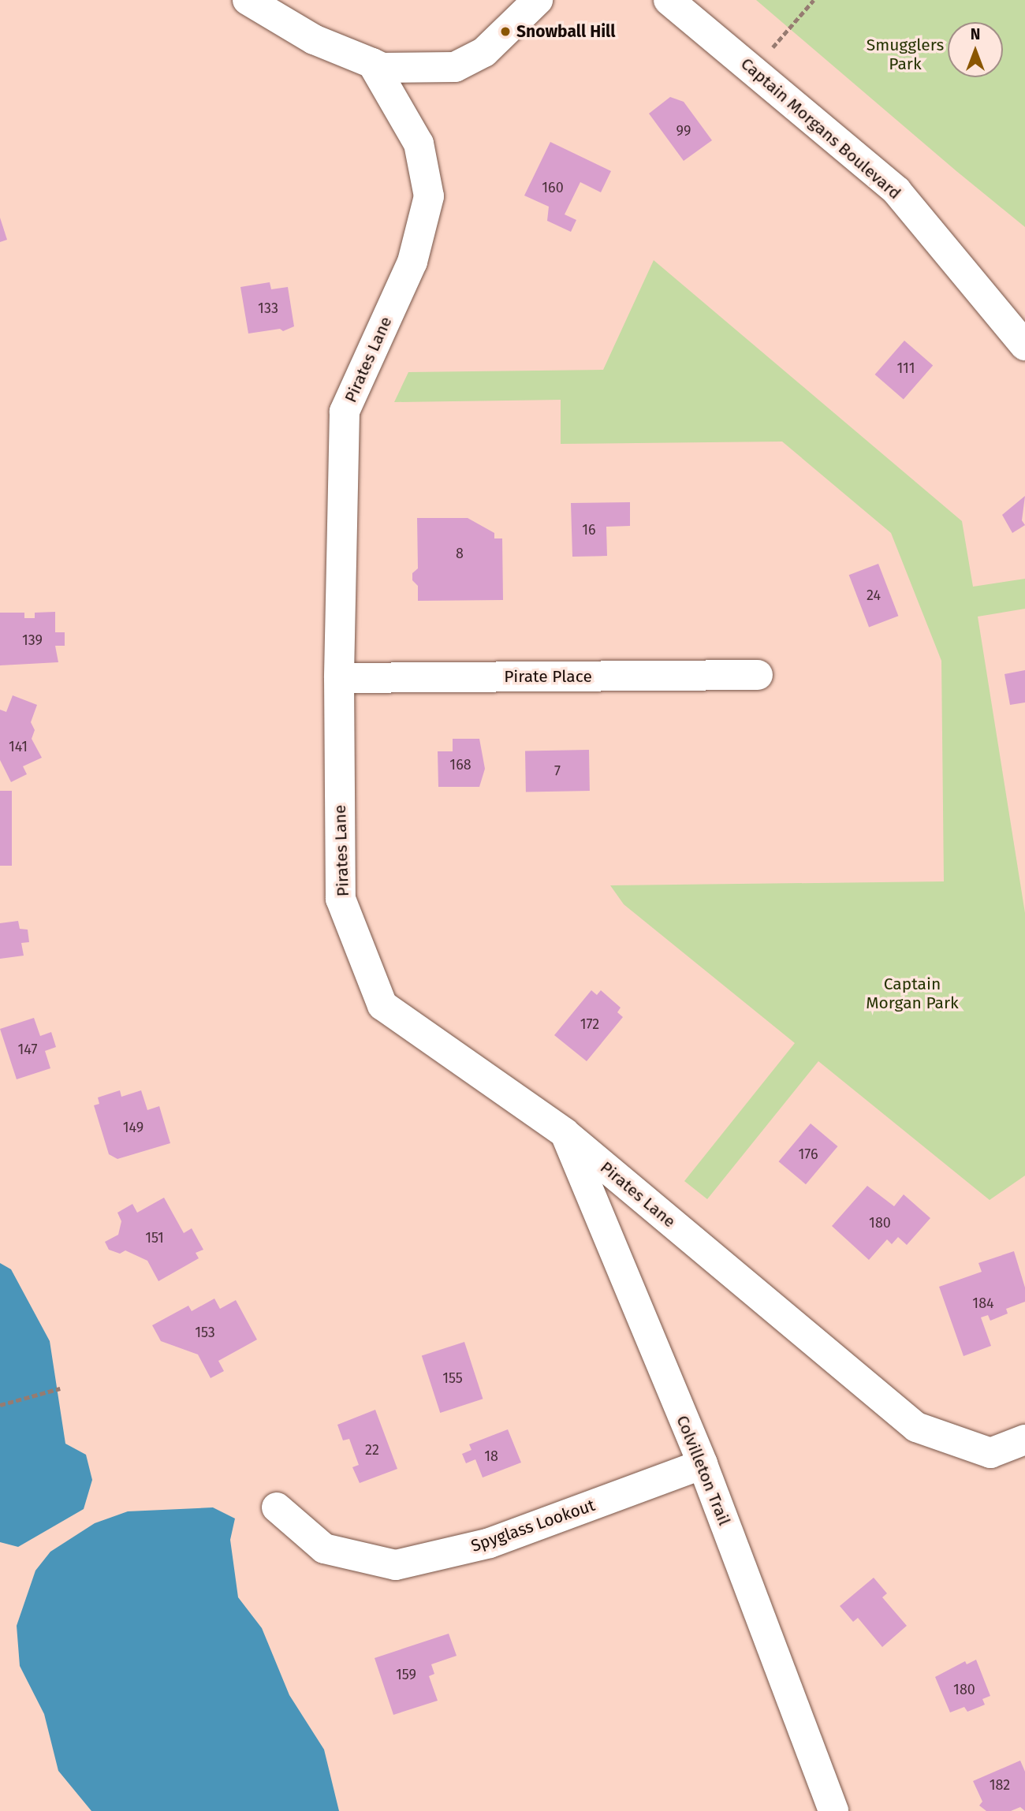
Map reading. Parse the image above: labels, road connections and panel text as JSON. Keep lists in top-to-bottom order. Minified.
{"streets":{"street":["Captain Morgans Boulevard","Pirates Lane","Pirate Place","Colvilleton Trail","Spyglass Lookout"]},"crossings":[["Pirates Lane","Pirate Place"],["Pirates Lane","Colvilleton Trail"],["Colvilleton Trail","Spyglass Lookout"]],"parks":["Smugglers Park","Captain Morgan Park"],"places":["Snowball Hill"],"house_numbers":["99","160","133","111","16","8","24","139","141","168","7","172","147","149","176","180","151","184","153","155","22","18","159","180","182"],"north":"top"}
